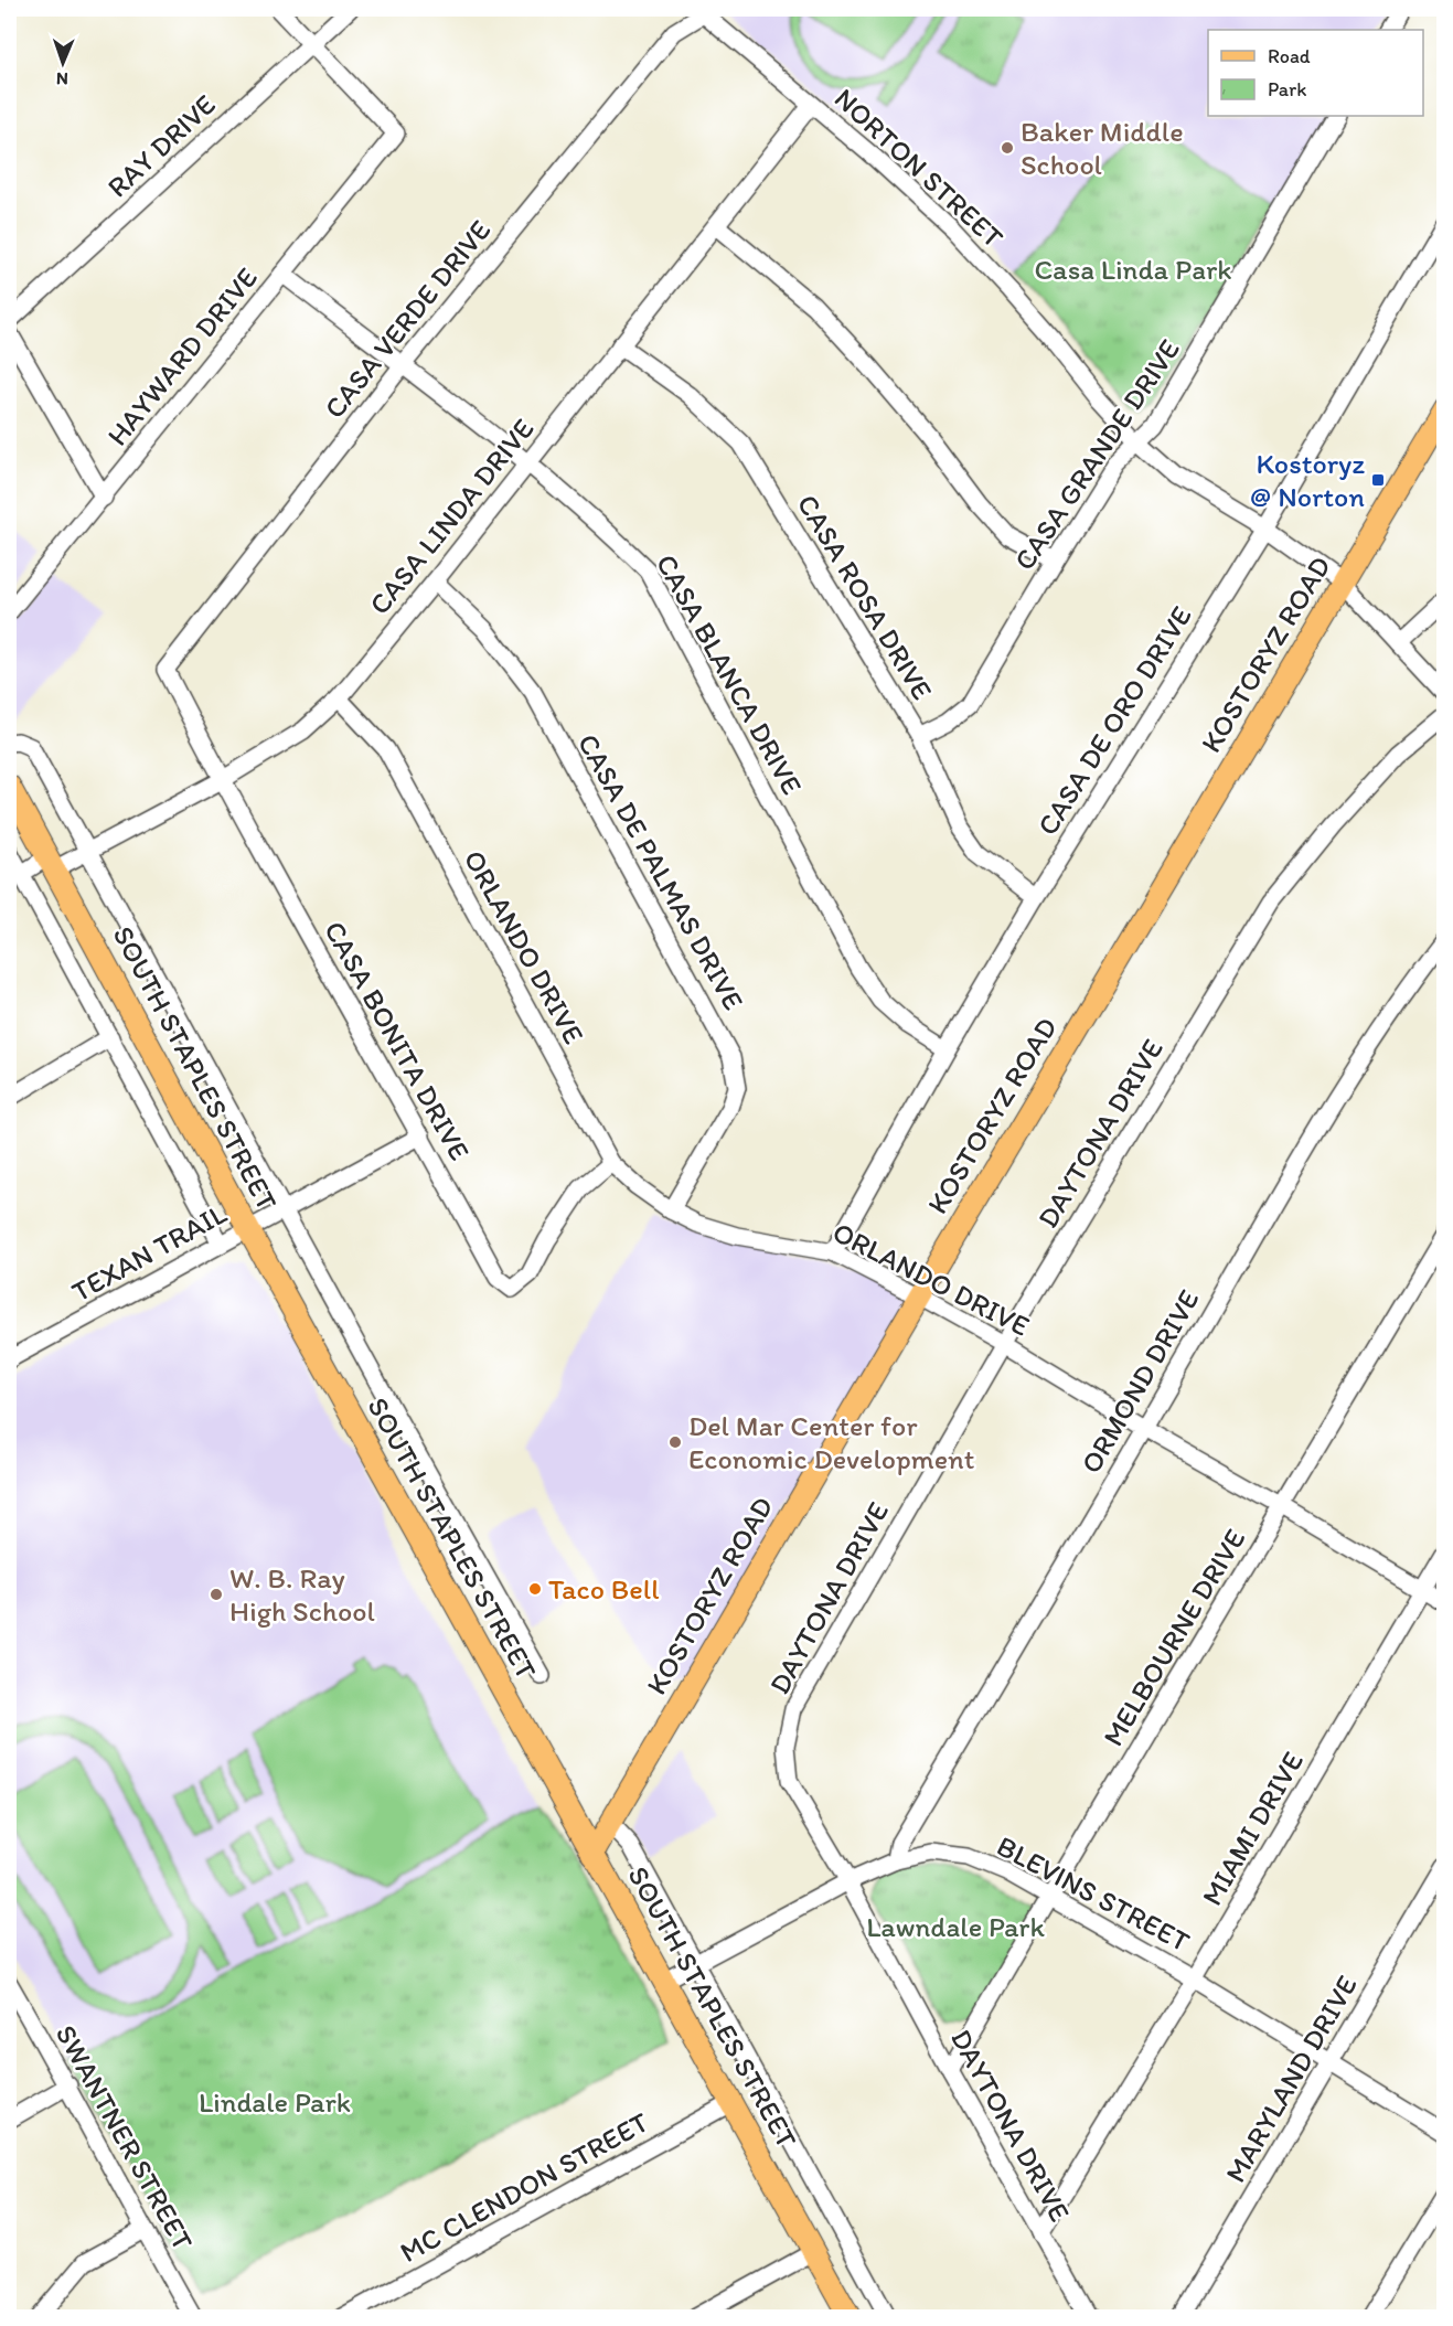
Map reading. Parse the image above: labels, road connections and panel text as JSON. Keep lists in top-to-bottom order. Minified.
{"streets":{"main road":["KOSTORYZ ROAD","SOUTH STAPLES STREET"],"street":["RAY DRIVE","NORTON STREET","CASA VERDE DRIVE","HAYWARD DRIVE","CASA GRANDE DRIVE","CASA LINDA DRIVE","CASA ROSA DRIVE","CASA BLANCA DRIVE","CASA DE ORO DRIVE","CASA DE PALMAS DRIVE","ORLANDO DRIVE","CASA BONITA DRIVE","DAYTONA DRIVE","TEXAN TRAIL","ORMOND DRIVE","MELBOURNE DRIVE","MIAMI DRIVE","BLEVINS STREET","MARYLAND DRIVE","SWANTNER STREET","MC CLENDON STREET"]},"crossings":[["RAY DRIVE","HAYWARD DRIVE"],["NORTON STREET","CASA VERDE DRIVE"],["NORTON STREET","CASA GRANDE DRIVE"],["NORTON STREET","CASA LINDA DRIVE"],["NORTON STREET","KOSTORYZ ROAD"],["NORTON STREET","CASA DE ORO DRIVE"],["CASA VERDE DRIVE","CASA BLANCA DRIVE"],["CASA VERDE DRIVE","CASA BONITA DRIVE"],["HAYWARD DRIVE","CASA BLANCA DRIVE"],["CASA GRANDE DRIVE","CASA ROSA DRIVE"],["CASA LINDA DRIVE","CASA ROSA DRIVE"],["CASA LINDA DRIVE","CASA BLANCA DRIVE"],["CASA LINDA DRIVE","CASA DE PALMAS DRIVE"],["CASA LINDA DRIVE","ORLANDO DRIVE"],["CASA LINDA DRIVE","CASA BONITA DRIVE"],["CASA LINDA DRIVE","SOUTH STAPLES STREET"],["CASA ROSA DRIVE","CASA DE ORO DRIVE"],["KOSTORYZ ROAD","ORLANDO DRIVE"],["KOSTORYZ ROAD","SOUTH STAPLES STREET"],["CASA BLANCA DRIVE","CASA DE ORO DRIVE"],["CASA DE ORO DRIVE","ORLANDO DRIVE"],["CASA DE PALMAS DRIVE","ORLANDO DRIVE"],["ORLANDO DRIVE","CASA BONITA DRIVE"],["ORLANDO DRIVE","DAYTONA DRIVE"],["ORLANDO DRIVE","ORMOND DRIVE"],["ORLANDO DRIVE","MELBOURNE DRIVE"],["ORLANDO DRIVE","MIAMI DRIVE"],["CASA BONITA DRIVE","TEXAN TRAIL"],["SOUTH STAPLES STREET","TEXAN TRAIL"],["SOUTH STAPLES STREET","BLEVINS STREET"],["SOUTH STAPLES STREET","MC CLENDON STREET"],["DAYTONA DRIVE","MELBOURNE DRIVE"],["DAYTONA DRIVE","MIAMI DRIVE"],["DAYTONA DRIVE","BLEVINS STREET"],["ORMOND DRIVE","BLEVINS STREET"],["MELBOURNE DRIVE","BLEVINS STREET"],["MIAMI DRIVE","BLEVINS STREET"],["BLEVINS STREET","MARYLAND DRIVE"]],"parks":["Casa Linda Park","Lawndale Park","Lindale Park"],"places":{"other":["Baker Middle School","Del Mar Center for Economic Development","Taco Bell","W. B. Ray High School"],"transit":["Kostoryz @ Norton"]},"legend":["Road","Park"],"north":"bottom"}
